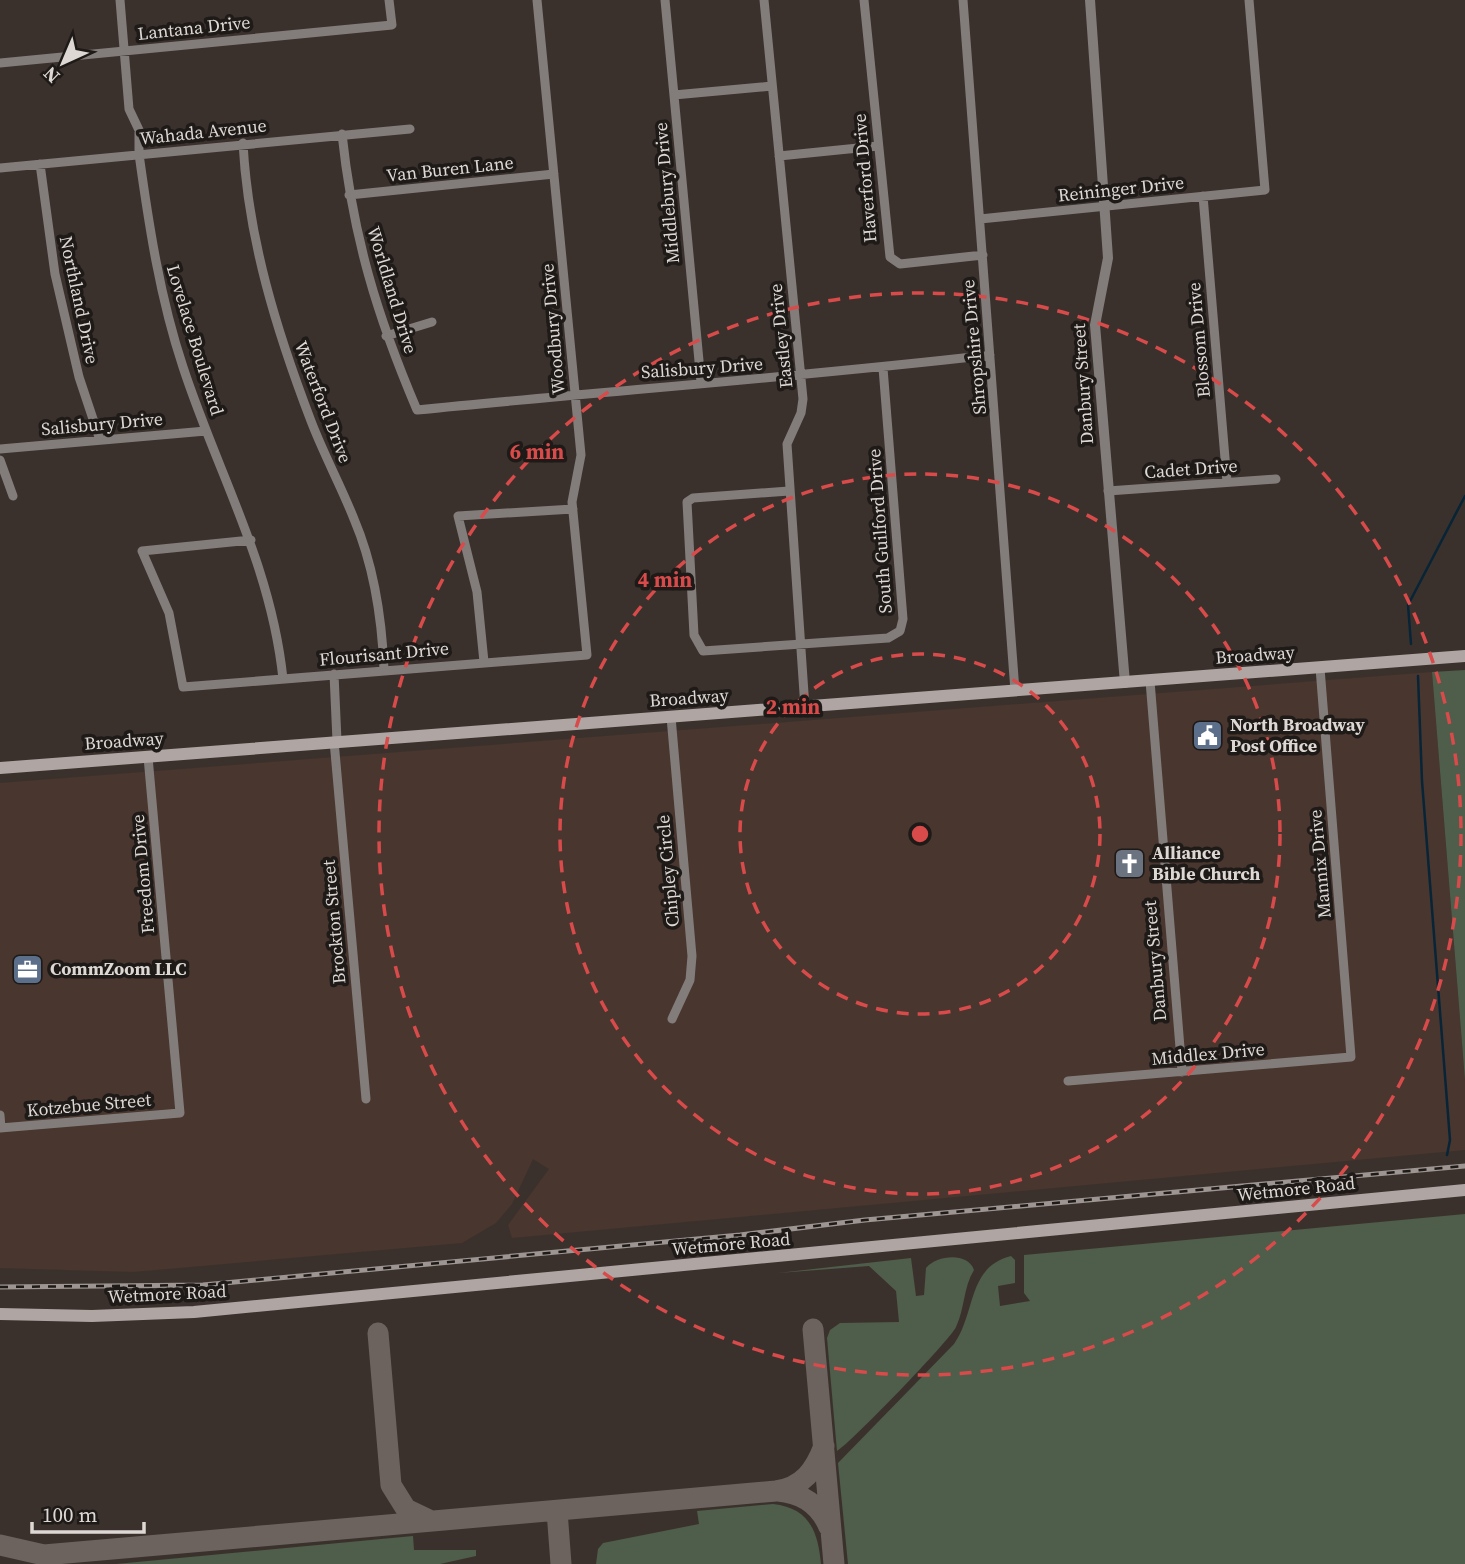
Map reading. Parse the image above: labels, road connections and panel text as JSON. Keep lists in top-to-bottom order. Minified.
{"streets":{"main road":["Broadway","Wetmore Road"],"street":["Lantana Drive","Wahada Avenue","Van Buren Lane","Haverford Drive","Reininger Drive","Middlebury Drive","Worldland Drive","Northland Drive","Woodbury Drive","Eastley Drive","Lovelace Boulevard","Blossom Drive","Shropshire Drive","Salisbury Drive","Danbury Street","Waterford Drive","Cadet Drive","South Guilford Drive","Flourisant Drive","Mannix Drive","Chipley Circle","Freedom Drive","Brockton Street","Middlex Drive","Kotzebue Street"]},"crossings":[["Lantana Drive","Lovelace Boulevard"],["Wahada Avenue","Worldland Drive"],["Wahada Avenue","Northland Drive"],["Wahada Avenue","Lovelace Boulevard"],["Wahada Avenue","Waterford Drive"],["Van Buren Lane","Worldland Drive"],["Van Buren Lane","Woodbury Drive"],["Haverford Drive","Shropshire Drive"],["Reininger Drive","Blossom Drive"],["Reininger Drive","Shropshire Drive"],["Reininger Drive","Danbury Street"],["Middlebury Drive","Salisbury Drive"],["Worldland Drive","Salisbury Drive"],["Northland Drive","Salisbury Drive"],["Woodbury Drive","Salisbury Drive"],["Woodbury Drive","Flourisant Drive"],["Eastley Drive","Salisbury Drive"],["Eastley Drive","South Guilford Drive"],["Eastley Drive","Broadway"],["Lovelace Boulevard","Salisbury Drive"],["Lovelace Boulevard","Flourisant Drive"],["Blossom Drive","Cadet Drive"],["Shropshire Drive","Salisbury Drive"],["Shropshire Drive","Broadway"],["Salisbury Drive","South Guilford Drive"],["Danbury Street","Cadet Drive"],["Danbury Street","Broadway"],["Danbury Street","Middlex Drive"],["Waterford Drive","Flourisant Drive"],["Flourisant Drive","Brockton Street"],["Broadway","Mannix Drive"],["Broadway","Chipley Circle"],["Broadway","Freedom Drive"],["Broadway","Brockton Street"],["Mannix Drive","Middlex Drive"],["Freedom Drive","Kotzebue Street"]],"places":{"public building":["North Broadway Post Office"],"church":["Alliance Bible Church"],"office":["CommZoom LLC"]},"scale_bar":"100 m","north":"bottom left","rings":["6 min","4 min","2 min"]}
